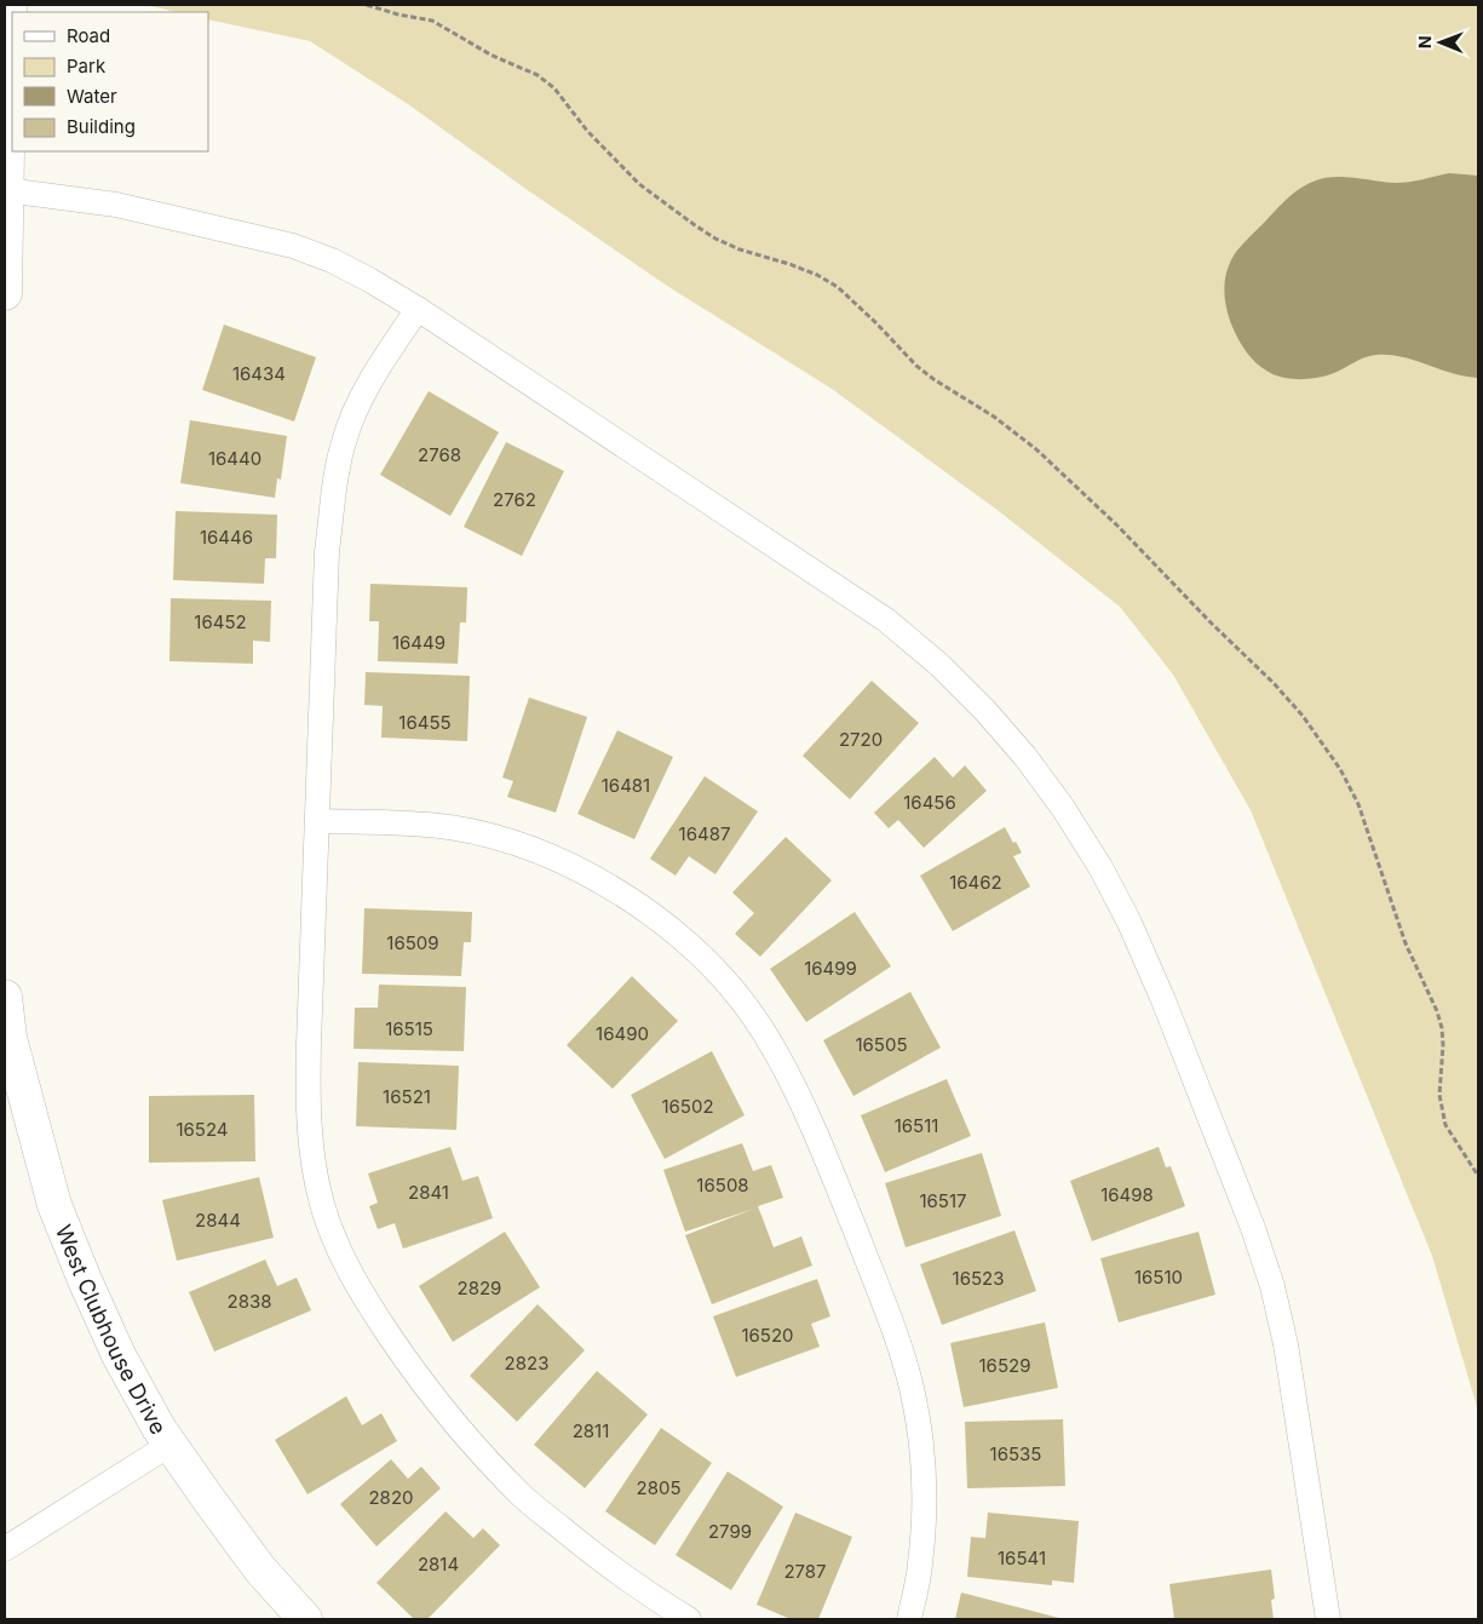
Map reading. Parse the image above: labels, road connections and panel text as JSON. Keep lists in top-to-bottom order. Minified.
{"streets":{"street":["West Clubhouse Drive"]},"house_numbers":["16434","2768","16440","2762","16446","16452","16449","16455","2720","16481","16456","16487","16462","16509","16499","16515","16490","16505","16521","16502","16511","16524","16508","2841","16498","16517","2844","16510","16523","2829","2838","16520","2823","16529","2811","16535","2805","2820","2799","16541","2814","2787"],"legend":["Road","Park","Water","Building"],"north":"left"}
